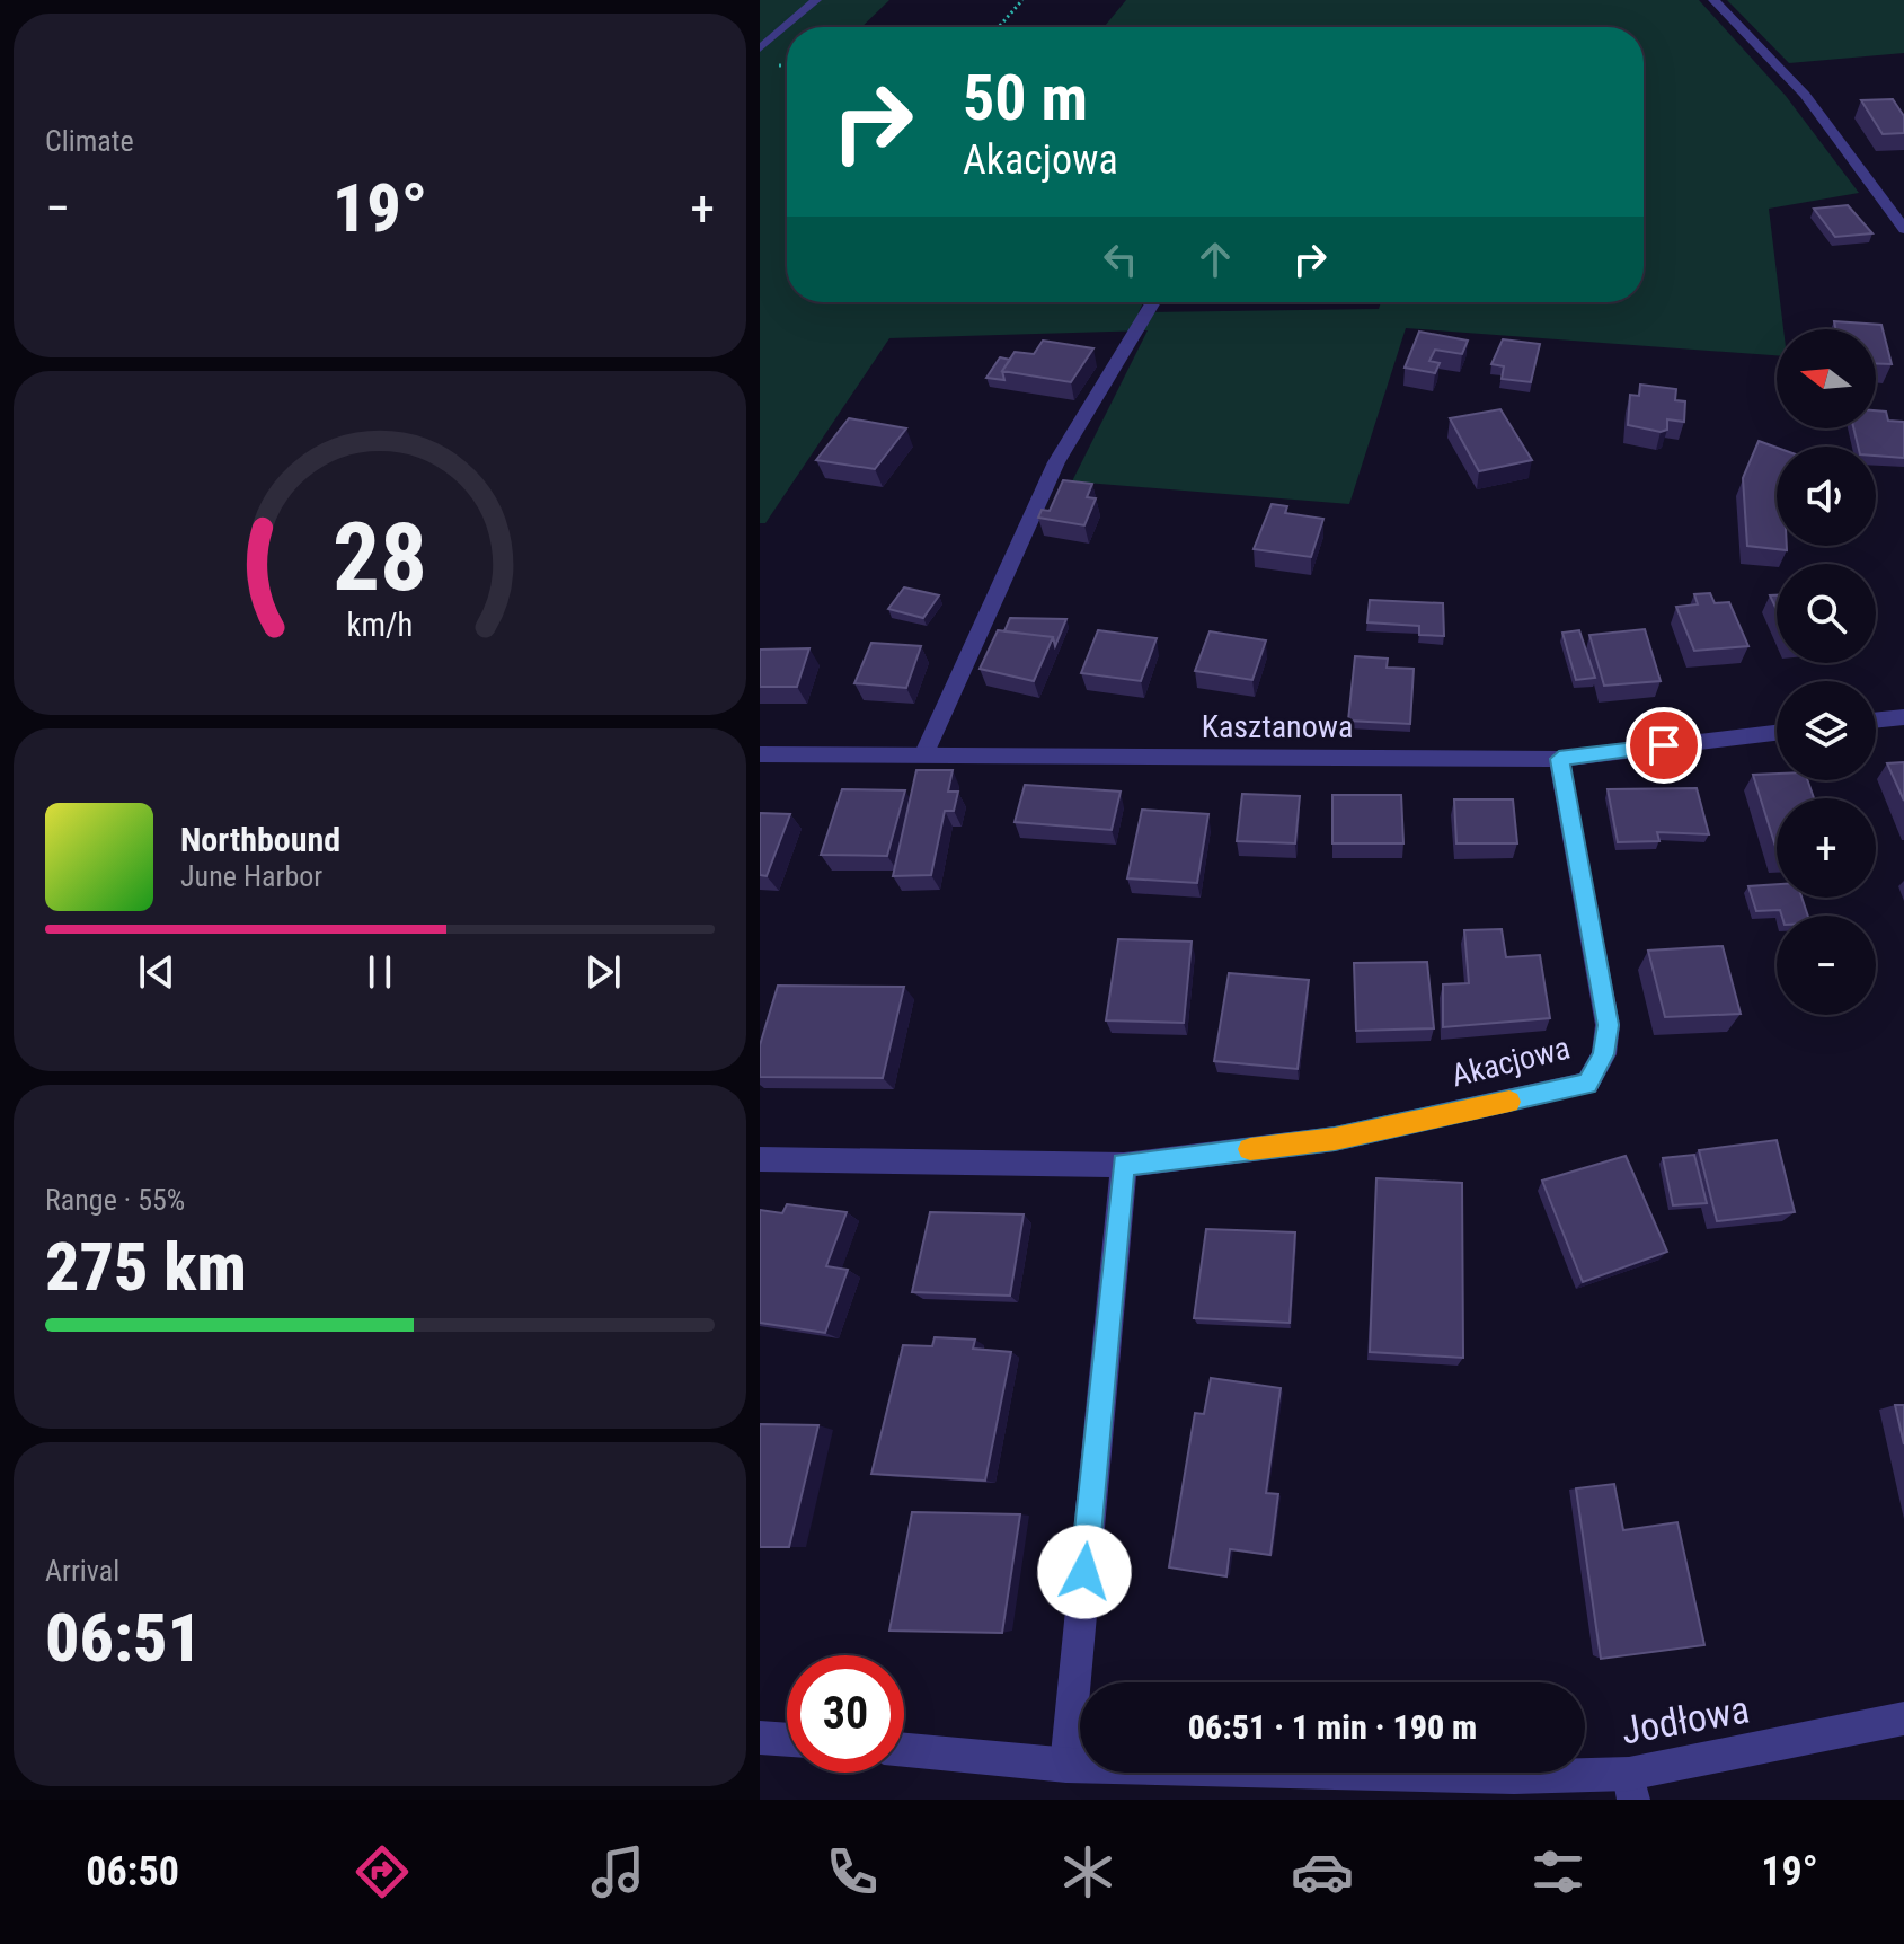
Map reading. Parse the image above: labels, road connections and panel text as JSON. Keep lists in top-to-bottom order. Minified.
{"streets":{"street":["Kasztanowa","Akacjowa","Jodłowa"]},"crossings":[["Kasztanowa","Akacjowa"]],"north":"left","page":{"tile":["Climate",["Range · 55%","275 km"],["Arrival","06:51"]],"turn":["50 m","Akacjowa"],"heat":["−","19°","+"],"map_buttons":["+","−"],"song":["Northbound","June Harbor"],"limit":"30","trip":"06:51 · 1 min · 190 m","tabs":["06:50","19°"],"gauge":["28","km/h"]}}
